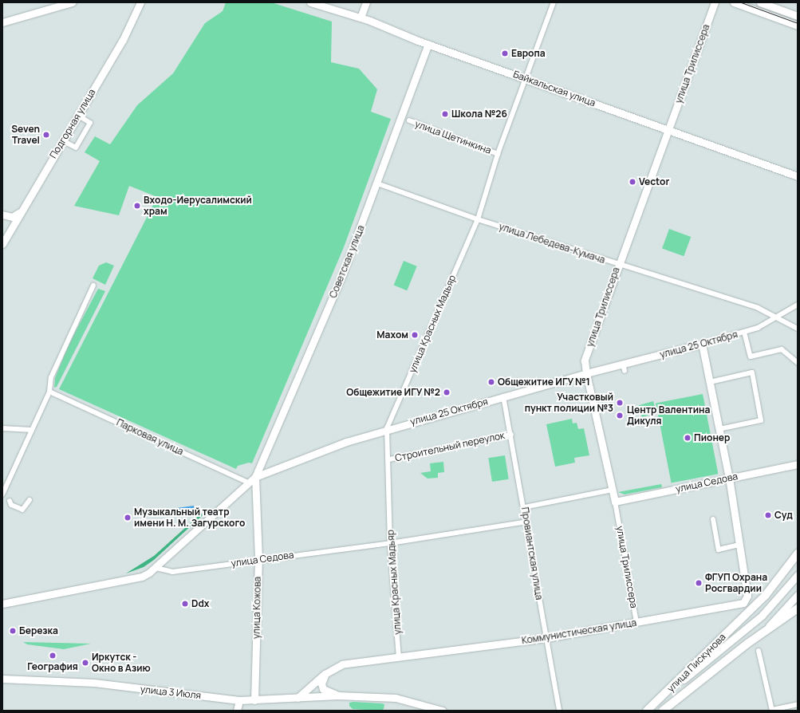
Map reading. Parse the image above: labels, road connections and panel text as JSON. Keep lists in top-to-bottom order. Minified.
{"streets":{"main road":["улица Трилиссера","Байкальская улица","Подгорная улица","Советская улица","улица 25 Октября","улица Седова","улица Кожова","Коммунистическая улица","улица Пискунова","улица 3 Июля"],"street":["улица Щетинкина","улица Лебедева-Кумача","улица Красных Мадьяр","Парковая улица","Строительный переулок","Провиантская улица"]},"crossings":[["улица Трилиссера","Байкальская улица"],["улица Трилиссера","улица Лебедева-Кумача"],["улица Трилиссера","улица 25 Октября"],["улица Трилиссера","улица Седова"],["улица Трилиссера","Коммунистическая улица"],["Байкальская улица","Советская улица"],["Байкальская улица","улица Красных Мадьяр"],["улица Щетинкина","улица Красных Мадьяр"],["улица Лебедева-Кумача","Советская улица"],["улица Лебедева-Кумача","улица Красных Мадьяр"],["улица Лебедева-Кумача","улица 25 Октября"],["Советская улица","улица 25 Октября"],["Советская улица","улица Кожова"],["улица Красных Мадьяр","улица 25 Октября"],["улица Красных Мадьяр","Строительный переулок"],["улица Красных Мадьяр","улица Седова"],["улица Красных Мадьяр","Коммунистическая улица"],["улица 25 Октября","Парковая улица"],["улица 25 Октября","улица Седова"],["улица 25 Октября","Провиантская улица"],["улица 25 Октября","улица Кожова"],["улица 25 Октября","Коммунистическая улица"],["Строительный переулок","Провиантская улица"],["улица Седова","Провиантская улица"],["улица Седова","улица Кожова"],["улица Седова","Коммунистическая улица"],["Провиантская улица","Коммунистическая улица"],["улица Кожова","улица 3 Июля"],["Коммунистическая улица","улица 3 Июля"]],"places":["Европа","Школа №26","Seven Travel","Vector","Входо-Иерусалимский храм","Махом","Общежитие ИГУ №1","Общежитие ИГУ №2","Участковый пункт полиции №3","Центр Валентина Дикуля","Пионер","Суд","Музыкальный театр имени Н. М. Загурского","ФГУП Охрана Росгвардии","Ddx","Березка","География","Иркутск - Окно в Азию"]}
